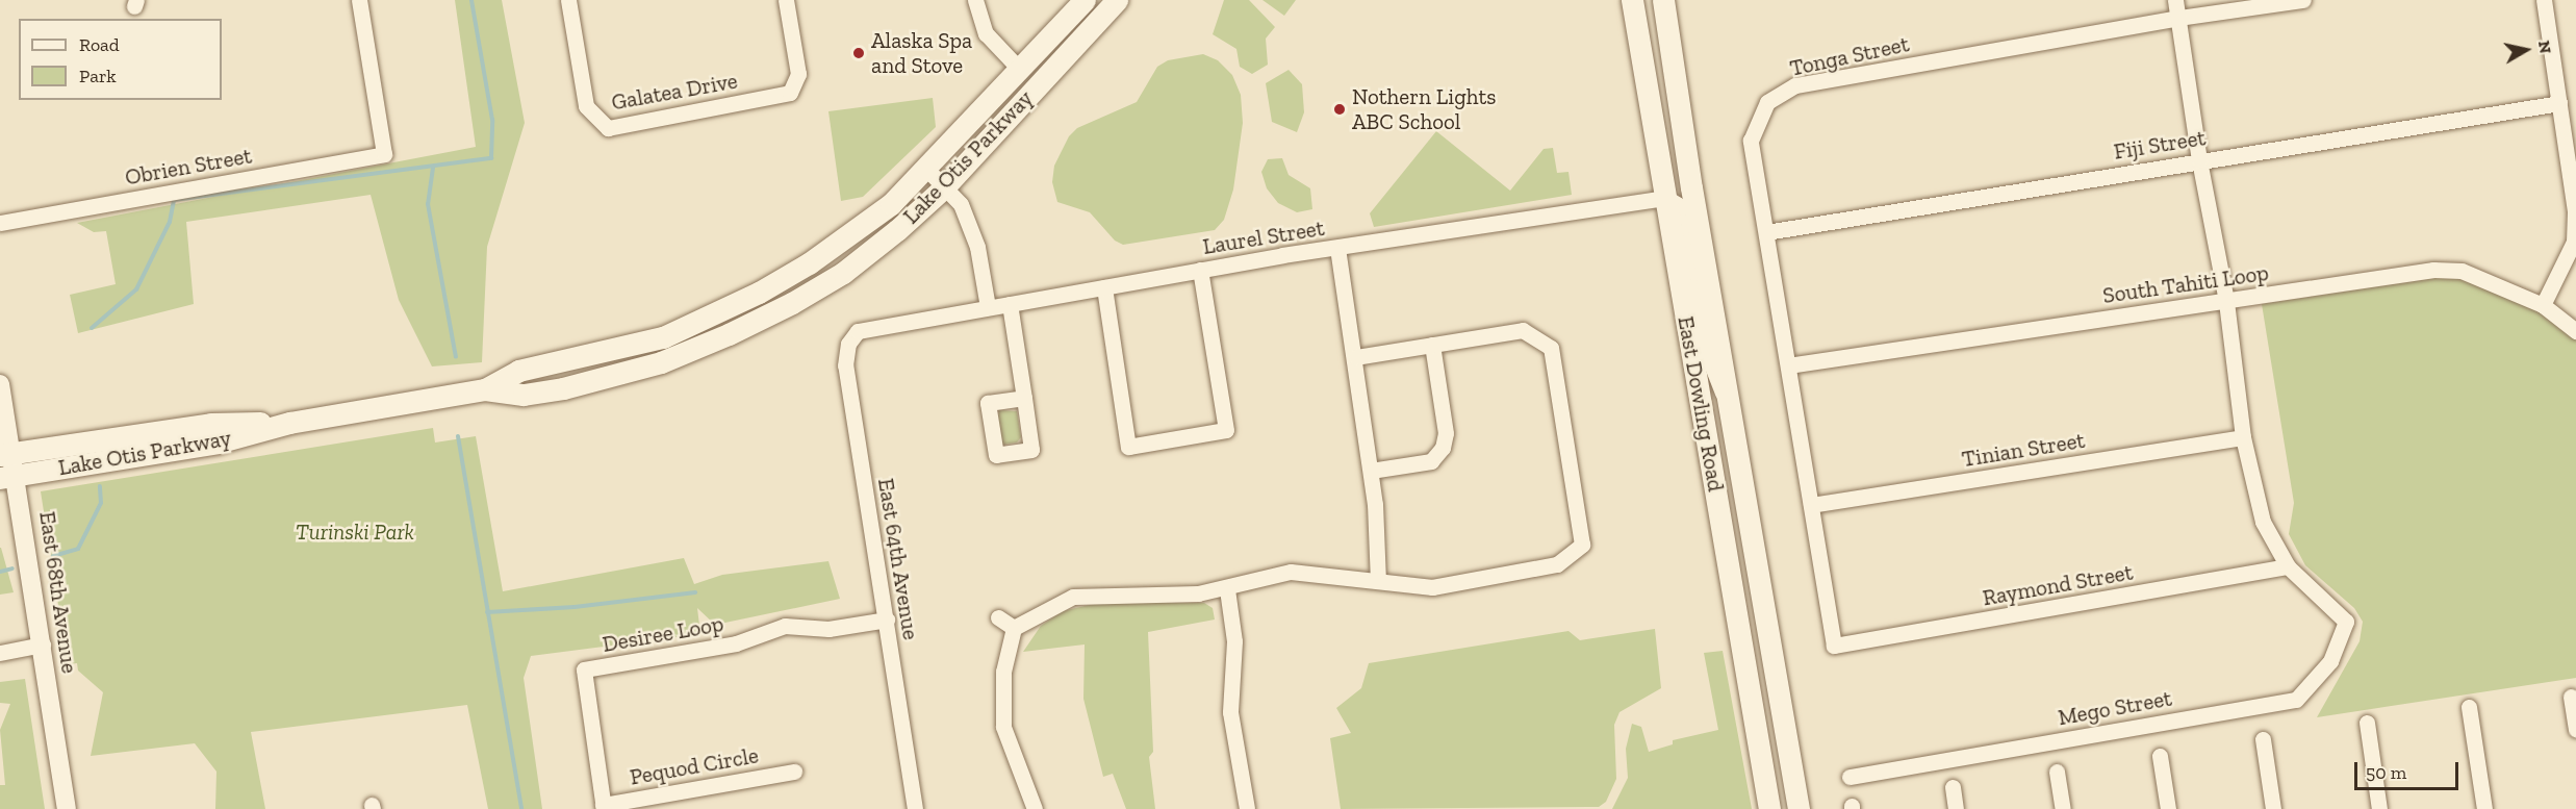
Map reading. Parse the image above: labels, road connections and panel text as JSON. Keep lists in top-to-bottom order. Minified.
{"streets":{"main road":["Lake Otis Parkway","East Dowling Road"],"street":["Tonga Street","Galatea Drive","Fiji Street","Obrien Street","Laurel Street","South Tahiti Loop","Tinian Street","East 64th Avenue","Raymond Street","East 68th Avenue","Desiree Loop","Mego Street","Pequod Circle"]},"crossings":[["Tonga Street","Fiji Street"],["Tonga Street","South Tahiti Loop"],["Tonga Street","Tinian Street"],["Tonga Street","Raymond Street"],["Lake Otis Parkway","East 68th Avenue"],["Laurel Street","East Dowling Road"],["Laurel Street","East 64th Avenue"],["East 64th Avenue","Desiree Loop"],["Raymond Street","Mego Street"],["Desiree Loop","Pequod Circle"]],"parks":["Turinski Park"],"places":["Alaska Spa and Stove","Nothern Lights ABC School"],"legend":["Road","Park"],"scale_bar":"50 m","north":"right"}
